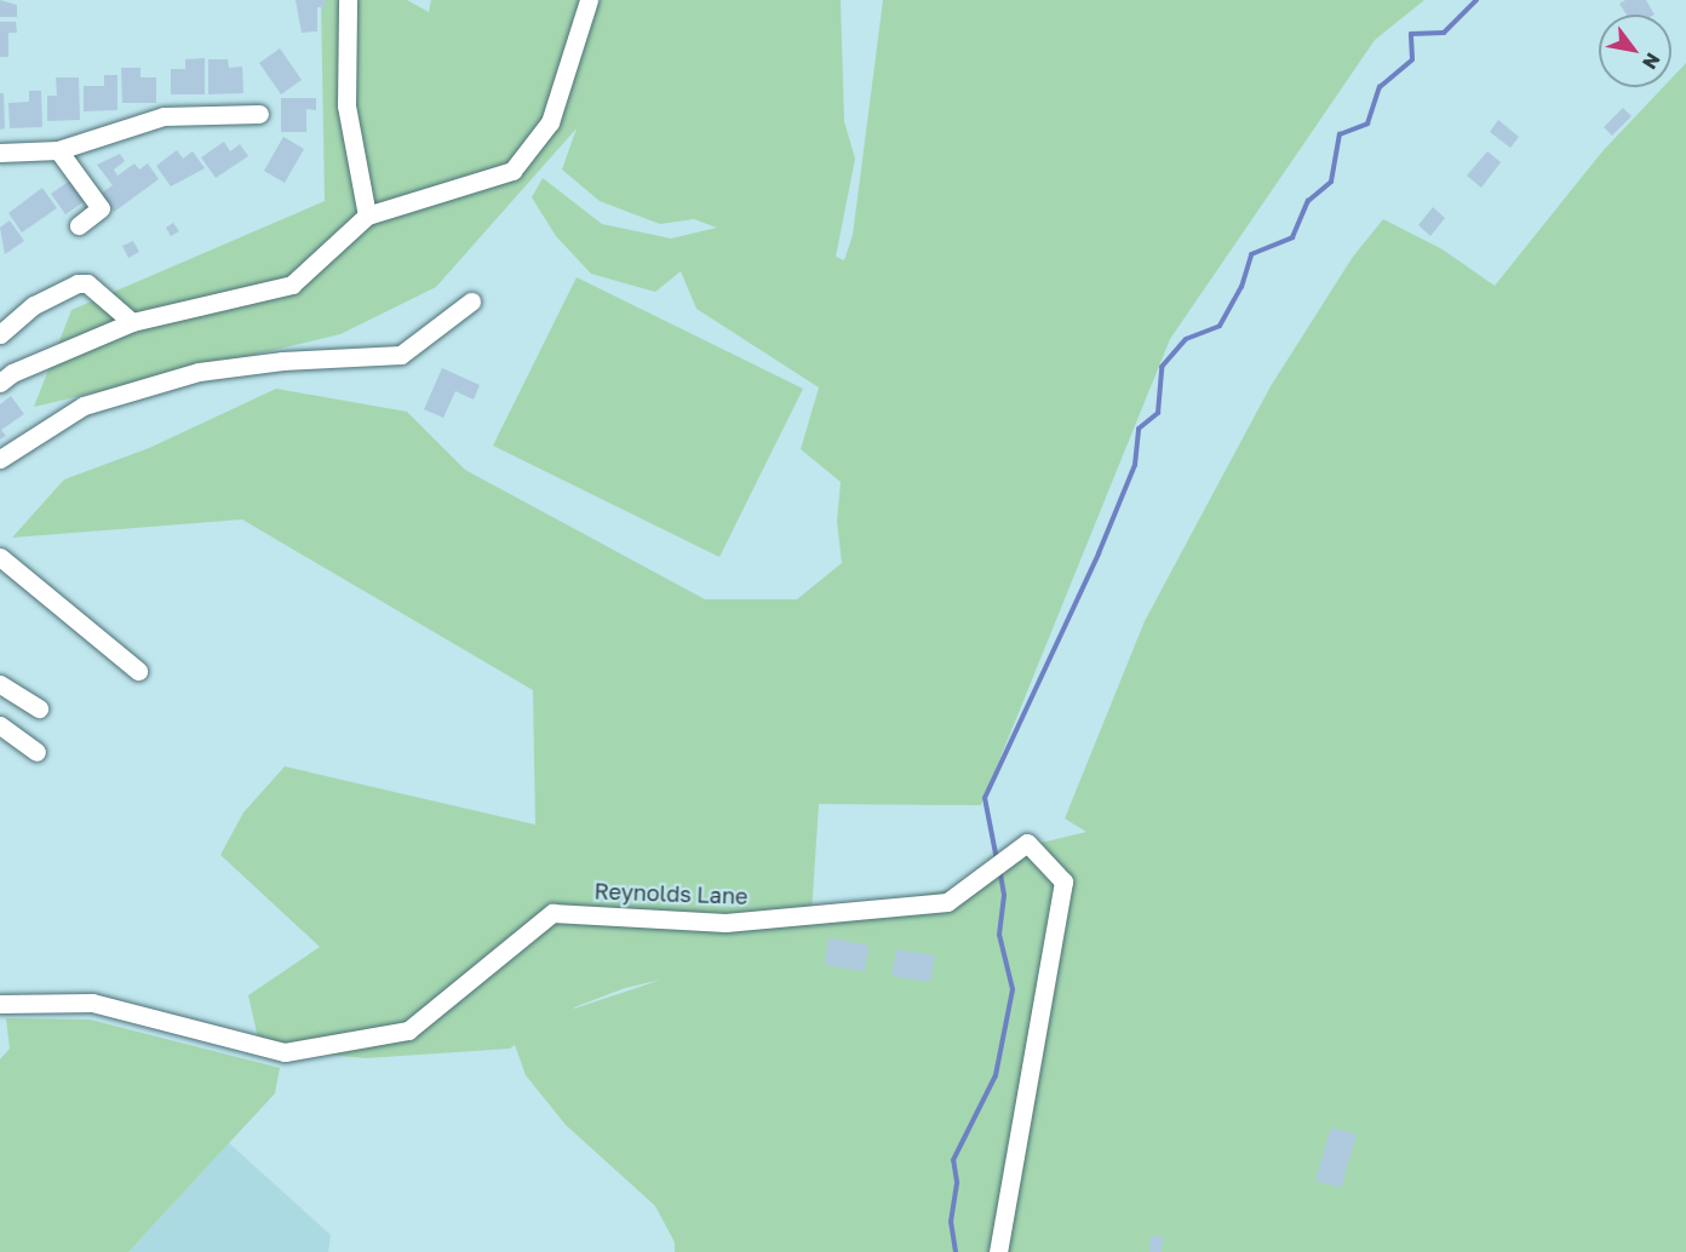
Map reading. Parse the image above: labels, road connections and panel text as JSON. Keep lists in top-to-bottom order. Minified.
{"streets":{"street":["Reynolds Lane"]},"north":"bottom right"}
